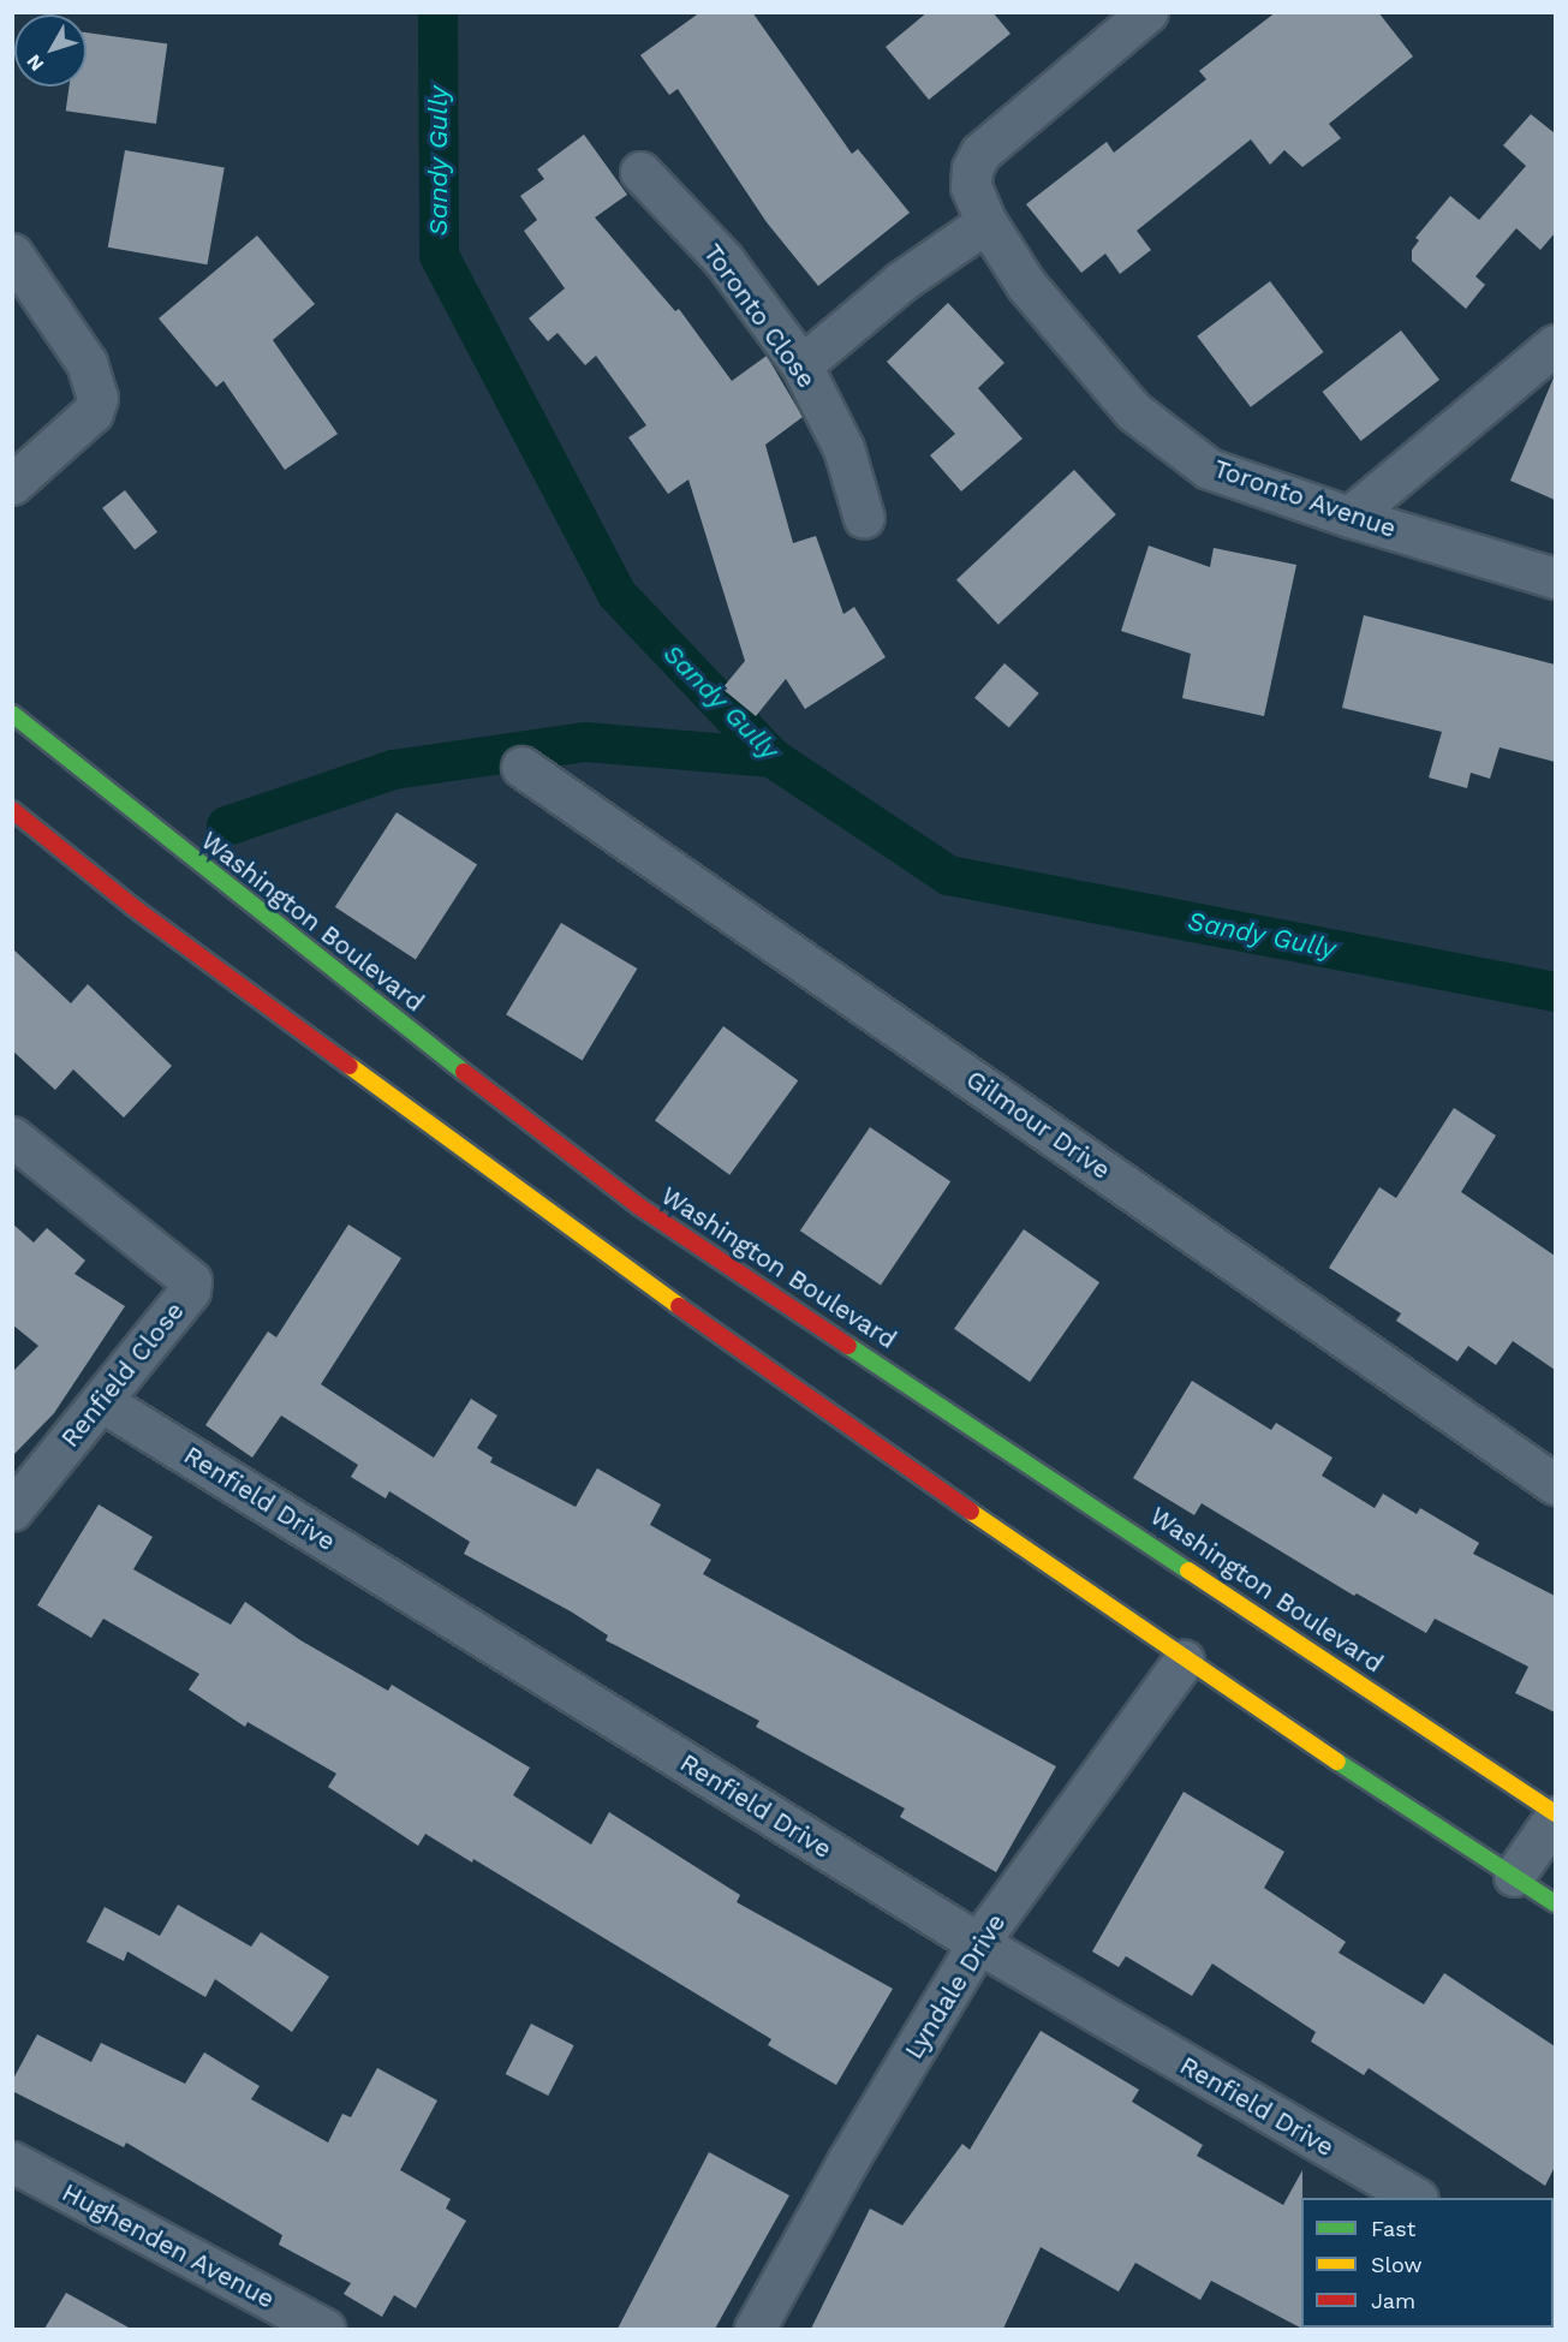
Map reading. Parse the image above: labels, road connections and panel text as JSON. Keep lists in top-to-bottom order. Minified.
{"streets":{"highway":["Washington Boulevard"],"street":["Toronto Close","Toronto Avenue","Gilmour Drive","Renfield Close","Renfield Drive","Lyndale Drive","Hughenden Avenue"]},"crossings":[["Renfield Close","Renfield Drive"],["Renfield Drive","Lyndale Drive"]],"water":["Sandy Gully"],"legend":["Fast","Slow","Jam"],"north":"bottom left"}
